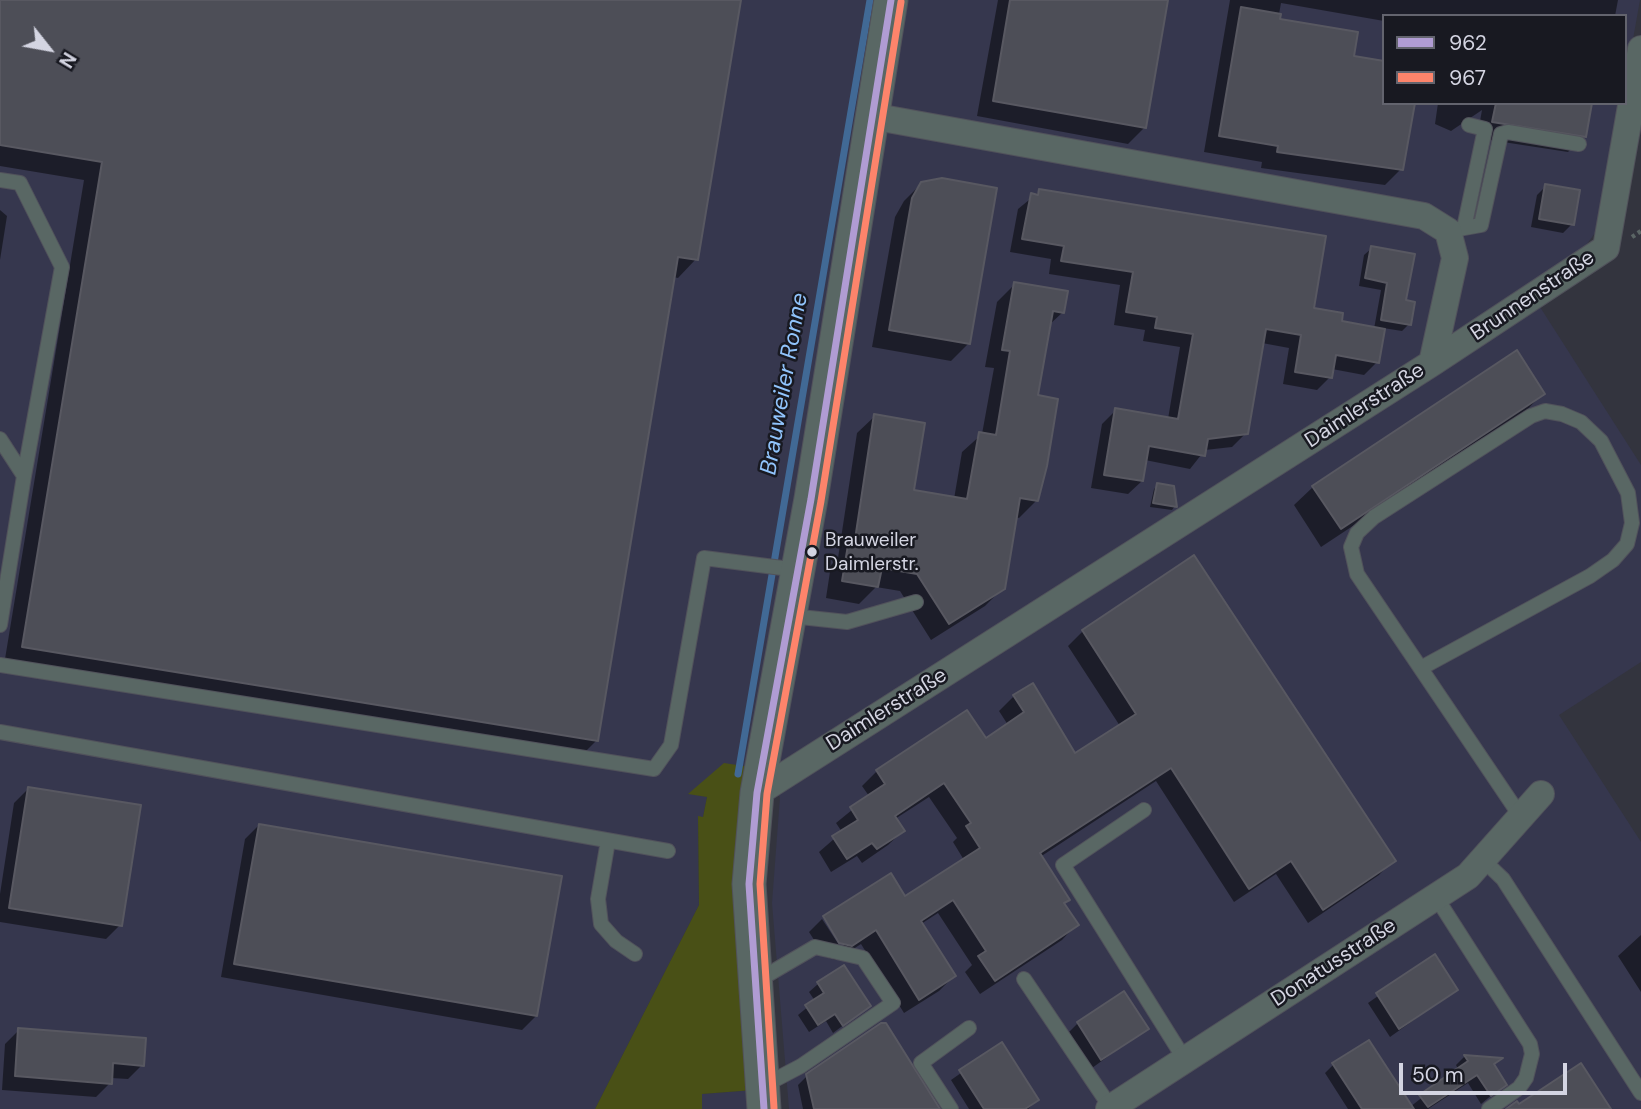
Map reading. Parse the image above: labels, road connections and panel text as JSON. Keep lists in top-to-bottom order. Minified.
{"streets":{"street":["Brunnenstraße","Daimlerstraße","Donatusstraße"]},"crossings":[["Brunnenstraße","Daimlerstraße"]],"water":["Brauweiler Ronne"],"places":["Brauweiler Daimlerstr."],"lines":["transit line 962","transit line 967"],"legend":["962","967"],"scale_bar":"50 m","north":"bottom right"}
